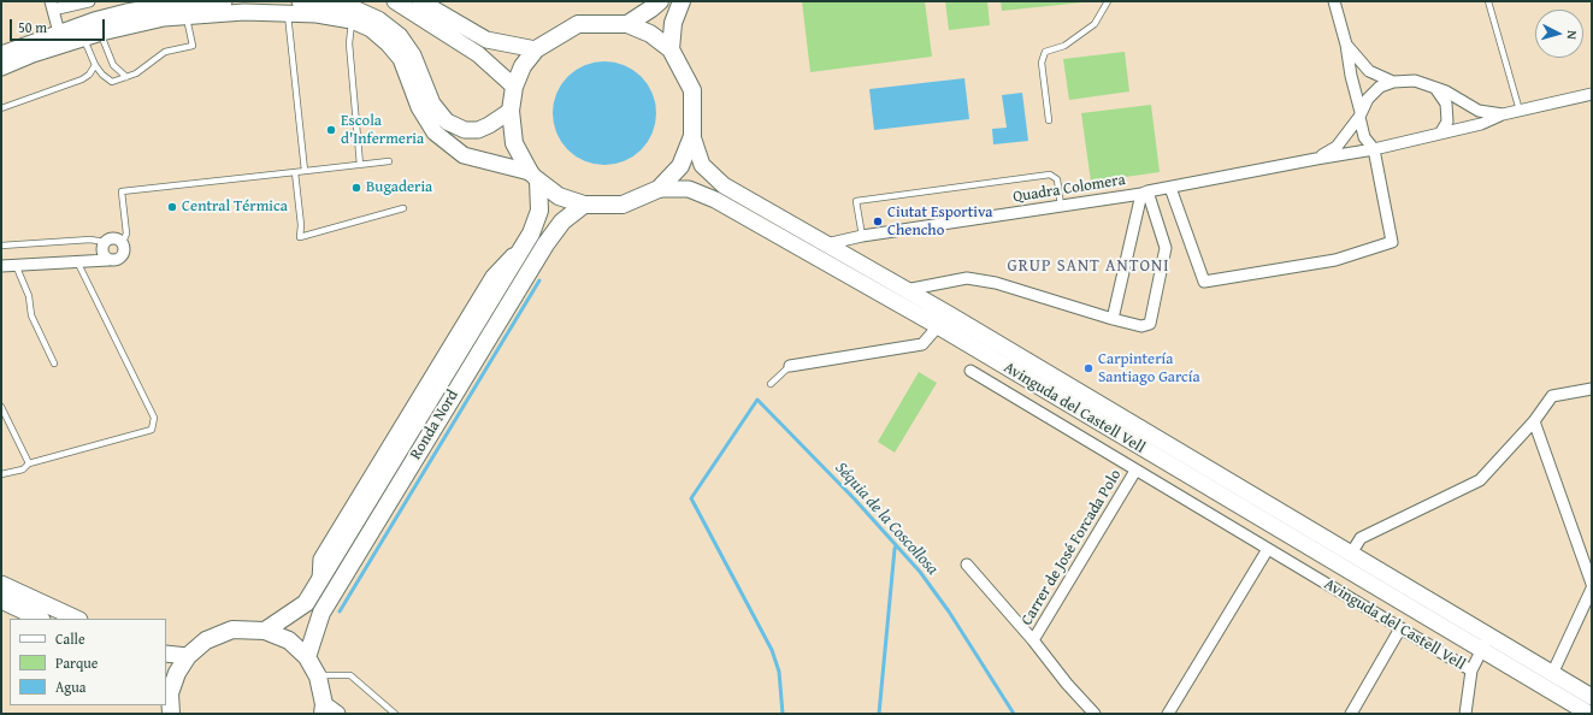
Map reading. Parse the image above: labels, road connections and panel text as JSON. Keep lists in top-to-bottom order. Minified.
{"streets":{"main road":["Avinguda del Castell Vell","Ronda Nord"],"street":["Quadra Colomera","Carrer de José Forcada Polo"]},"crossings":[["Quadra Colomera","Avinguda del Castell Vell"],["Avinguda del Castell Vell","Carrer de José Forcada Polo"]],"districts":["GRUP SANT ANTONI"],"water":["Séquia de la Coscollosa"],"places":["Escola d'Infermeria","Bugaderia","Central Térmica","Ciutat Esportiva Chencho","Carpintería Santiago García"],"legend":["Calle","Parque","Agua"],"scale_bar":"50 m","north":"right"}
